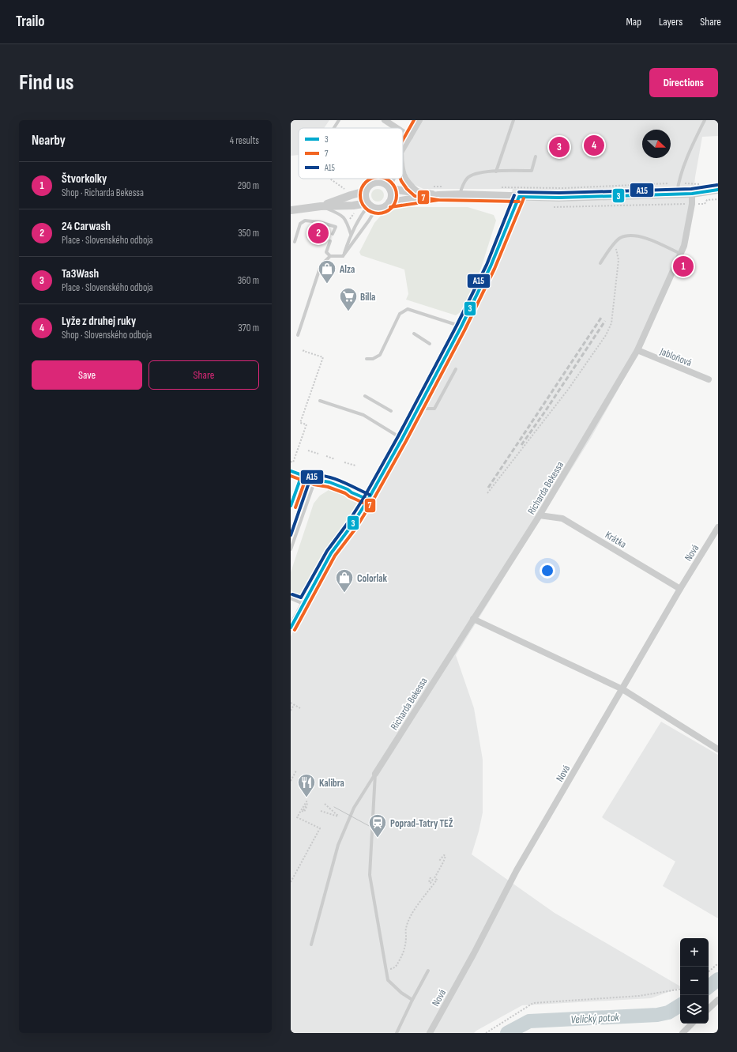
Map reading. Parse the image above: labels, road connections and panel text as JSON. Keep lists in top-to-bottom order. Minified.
{"streets":{"street":["Jabloňová","Richarda Bekessa","Krátka","Nová"]},"crossings":[["Jabloňová","Richarda Bekessa"],["Richarda Bekessa","Krátka"],["Krátka","Nová"]],"water":["Velický potok"],"places":{"shop":["Alza","Colorlak"],"supermarket":["Billa"],"restaurant":["Kalibra"],"station":["Poprad-Tatry TEŽ"]},"lines":["transit line 7","transit line A15","transit line 3"],"legend":["3","7","A15"],"north":"right","page":{"header":"Trailo","nav":["Map","Layers","Share"],"buttons":["Directions",["Save","Share"]],"title":"Find us","heading":["Nearby","4 results"],"pins":["4","3","2","1"],"list":[{"mark":"1","name":"Štvorkolky","note":"Shop · Richarda Bekessa","value":"290 m"},{"mark":"2","name":"24 Carwash","note":"Place · Slovenského odboja","value":"350 m"},{"mark":"3","name":"Ta3Wash","note":"Place · Slovenského odboja","value":"360 m"},{"mark":"4","name":"Lyže z druhej ruky","note":"Shop · Slovenského odboja","value":"370 m"}],"map_buttons":["+","−"]}}
